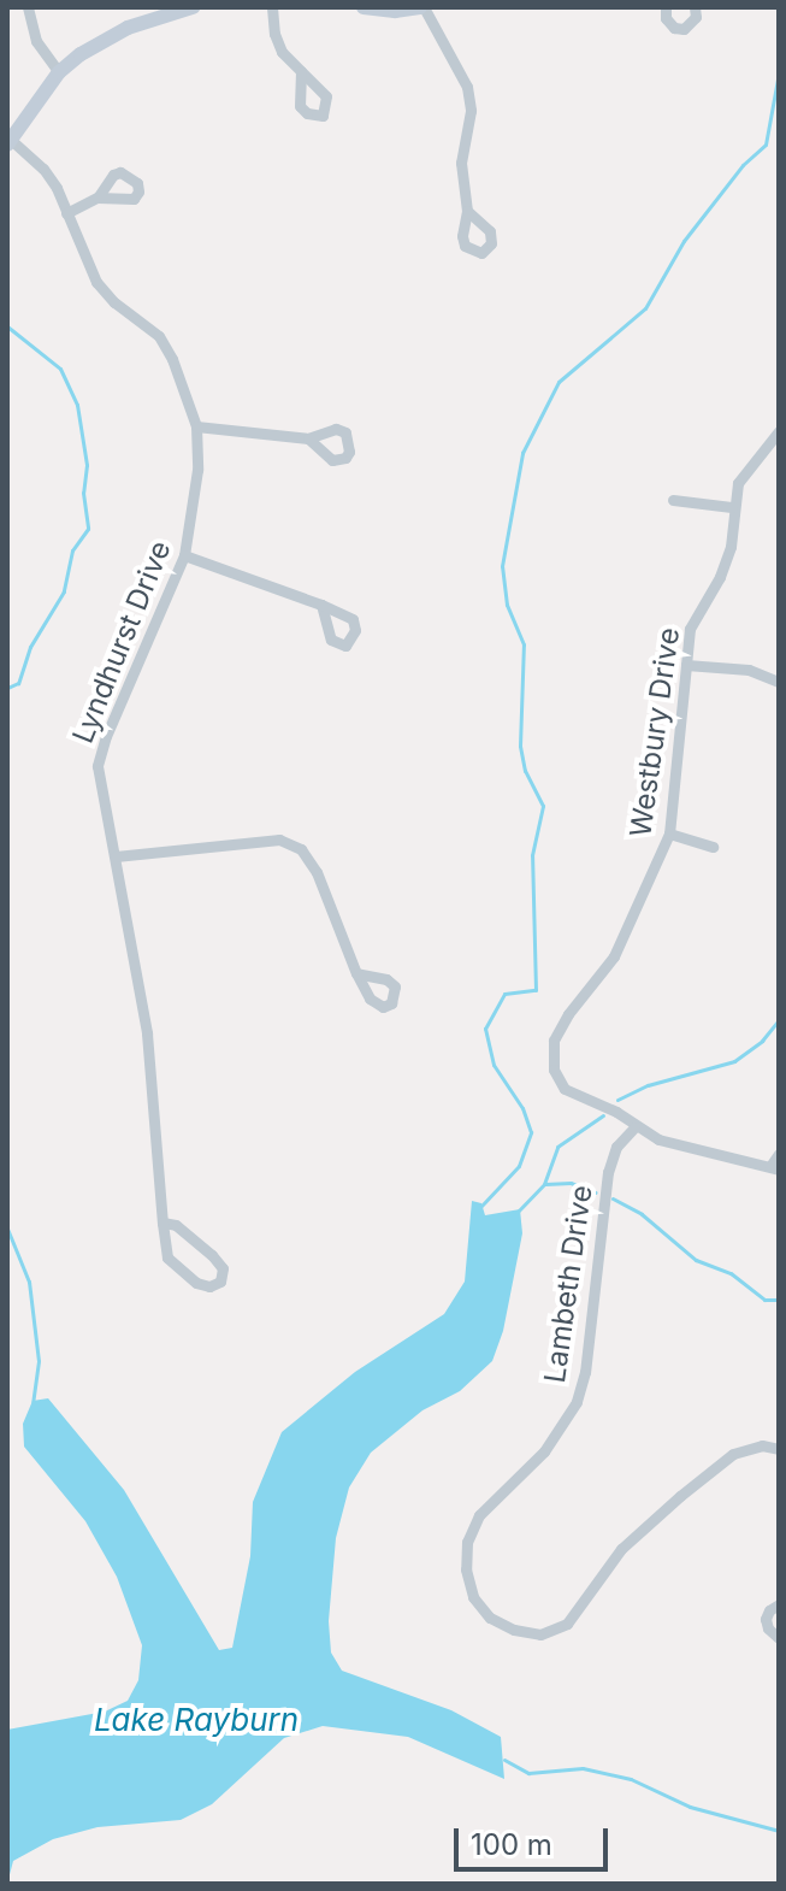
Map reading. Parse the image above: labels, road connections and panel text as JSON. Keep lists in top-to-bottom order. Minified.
{"streets":{"street":["Lyndhurst Drive","Westbury Drive","Lambeth Drive"]},"crossings":[["Westbury Drive","Lambeth Drive"]],"water":["Lake Rayburn"],"scale_bar":"100 m"}
